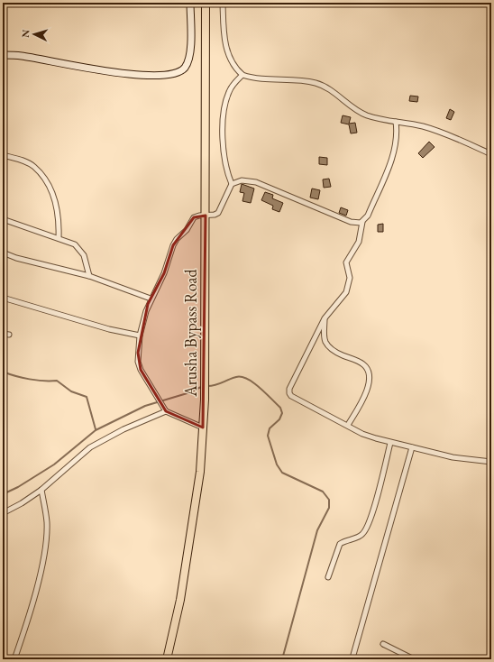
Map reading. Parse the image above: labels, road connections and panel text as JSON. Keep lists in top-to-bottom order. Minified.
{"streets":{"main road":["Arusha Bypass Road"]},"north":"left"}
